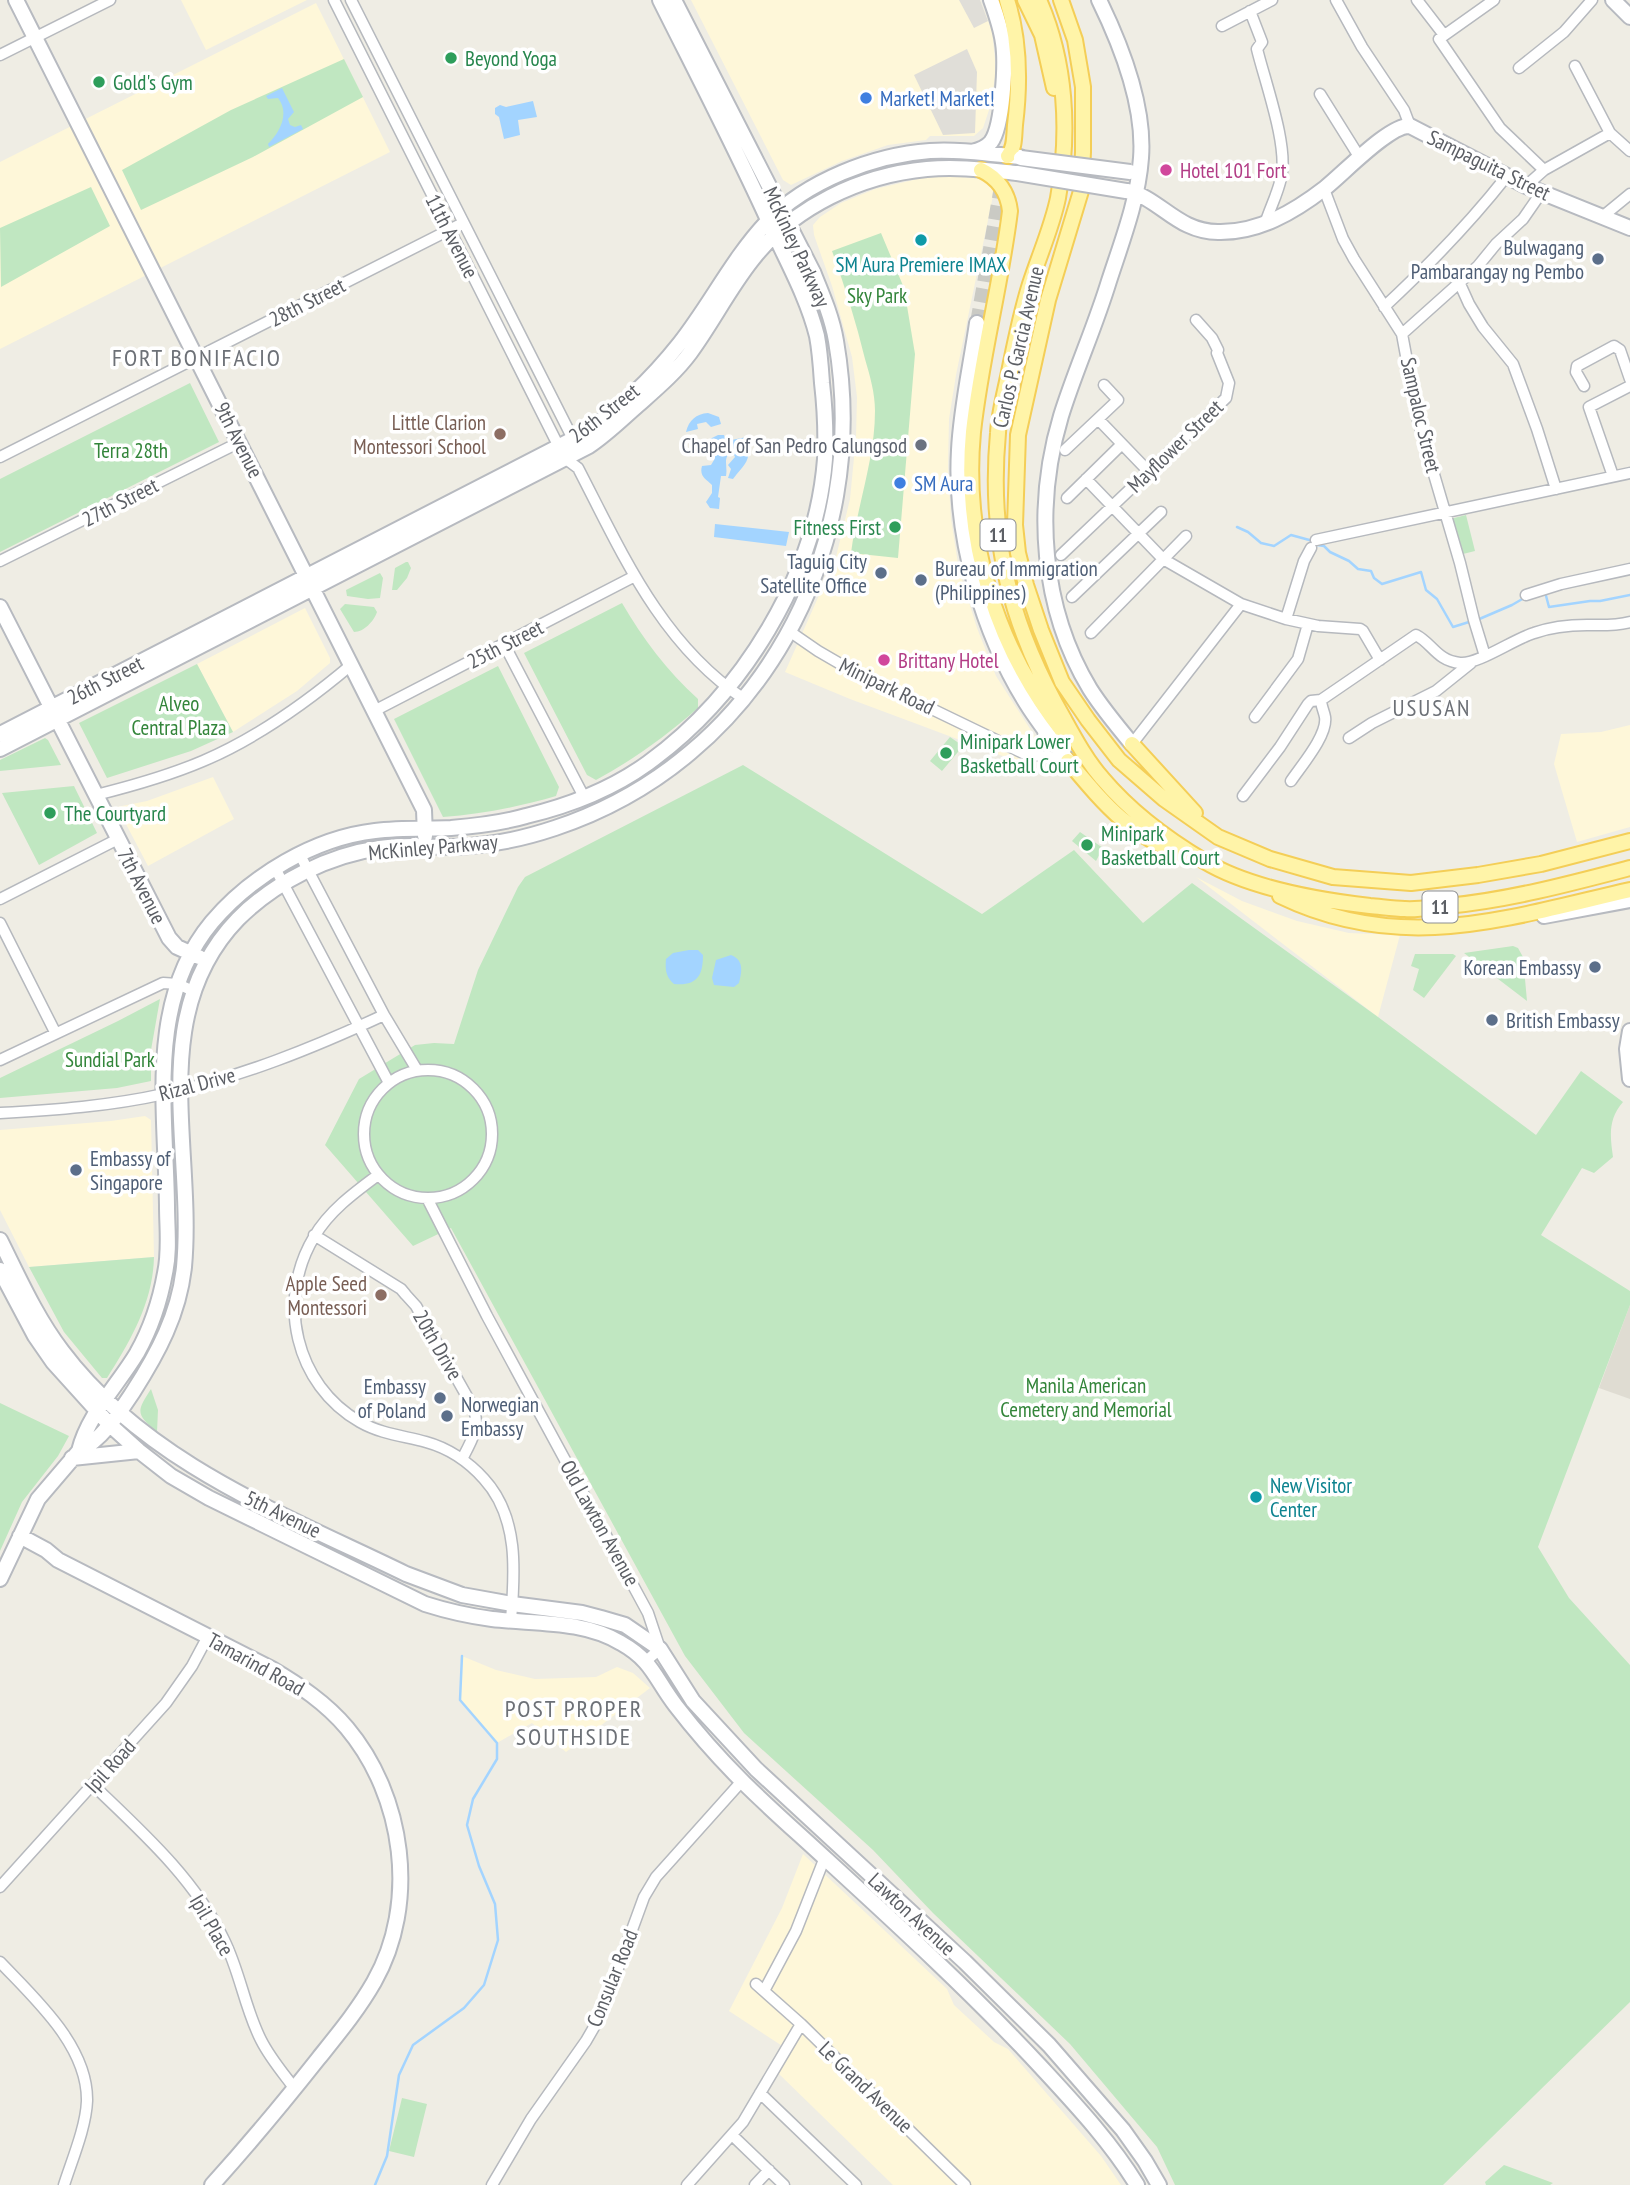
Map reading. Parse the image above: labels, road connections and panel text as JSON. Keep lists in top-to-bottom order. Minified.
{"streets":{"main road":["Sampaguita Street","McKinley Parkway","Carlos P. Garcia Avenue","26th Street","9th Avenue","11","7th Avenue","5th Avenue","Tamarind Road","Lawton Avenue"],"street":["11th Avenue","28th Street","Sampaloc Street","Mayflower Street","27th Street","25th Street","Minipark Road","Rizal Drive","20th Drive","Old Lawton Avenue","Ipil Road","Ipil Place","Consular Road","Le Grand Avenue"]},"crossings":[["Sampaguita Street","26th Street"],["Sampaguita Street","Sampaloc Street"],["11th Avenue","McKinley Parkway"],["11th Avenue","28th Street"],["11th Avenue","26th Street"],["11th Avenue","25th Street"],["McKinley Parkway","26th Street"],["McKinley Parkway","9th Avenue"],["McKinley Parkway","Minipark Road"],["McKinley Parkway","7th Avenue"],["McKinley Parkway","Rizal Drive"],["McKinley Parkway","5th Avenue"],["28th Street","9th Avenue"],["Carlos P. Garcia Avenue","Minipark Road"],["26th Street","9th Avenue"],["26th Street","7th Avenue"],["9th Avenue","27th Street"],["9th Avenue","25th Street"],["5th Avenue","Old Lawton Avenue"],["5th Avenue","Lawton Avenue"],["Old Lawton Avenue","Lawton Avenue"],["Tamarind Road","Ipil Road"],["Tamarind Road","Ipil Place"],["Ipil Road","Ipil Place"],["Lawton Avenue","Consular Road"],["Lawton Avenue","Le Grand Avenue"]],"districts":["FORT BONIFACIO","USUSAN","POST PROPER SOUTHSIDE"],"parks":["Sky Park","Terra 28th","Alveo Central Plaza","Sundial Park","Manila American Cemetery and Memorial"],"places":["Beyond Yoga","Gold's Gym","Market! Market!","Hotel 101 Fort","SM Aura Premiere IMAX","Bulwagang Pambarangay ng Pembo","Little Clarion Montessori School","Chapel of San Pedro Calungsod","SM Aura","Fitness First","Taguig City Satellite Office","Bureau of Immigration (Philippines)","Brittany Hotel","Minipark Lower Basketball Court","The Courtyard","Minipark Basketball Court","Korean Embassy","British Embassy","Embassy of Singapore","Apple Seed Montessori","Embassy of Poland","Norwegian Embassy","New Visitor Center"]}
